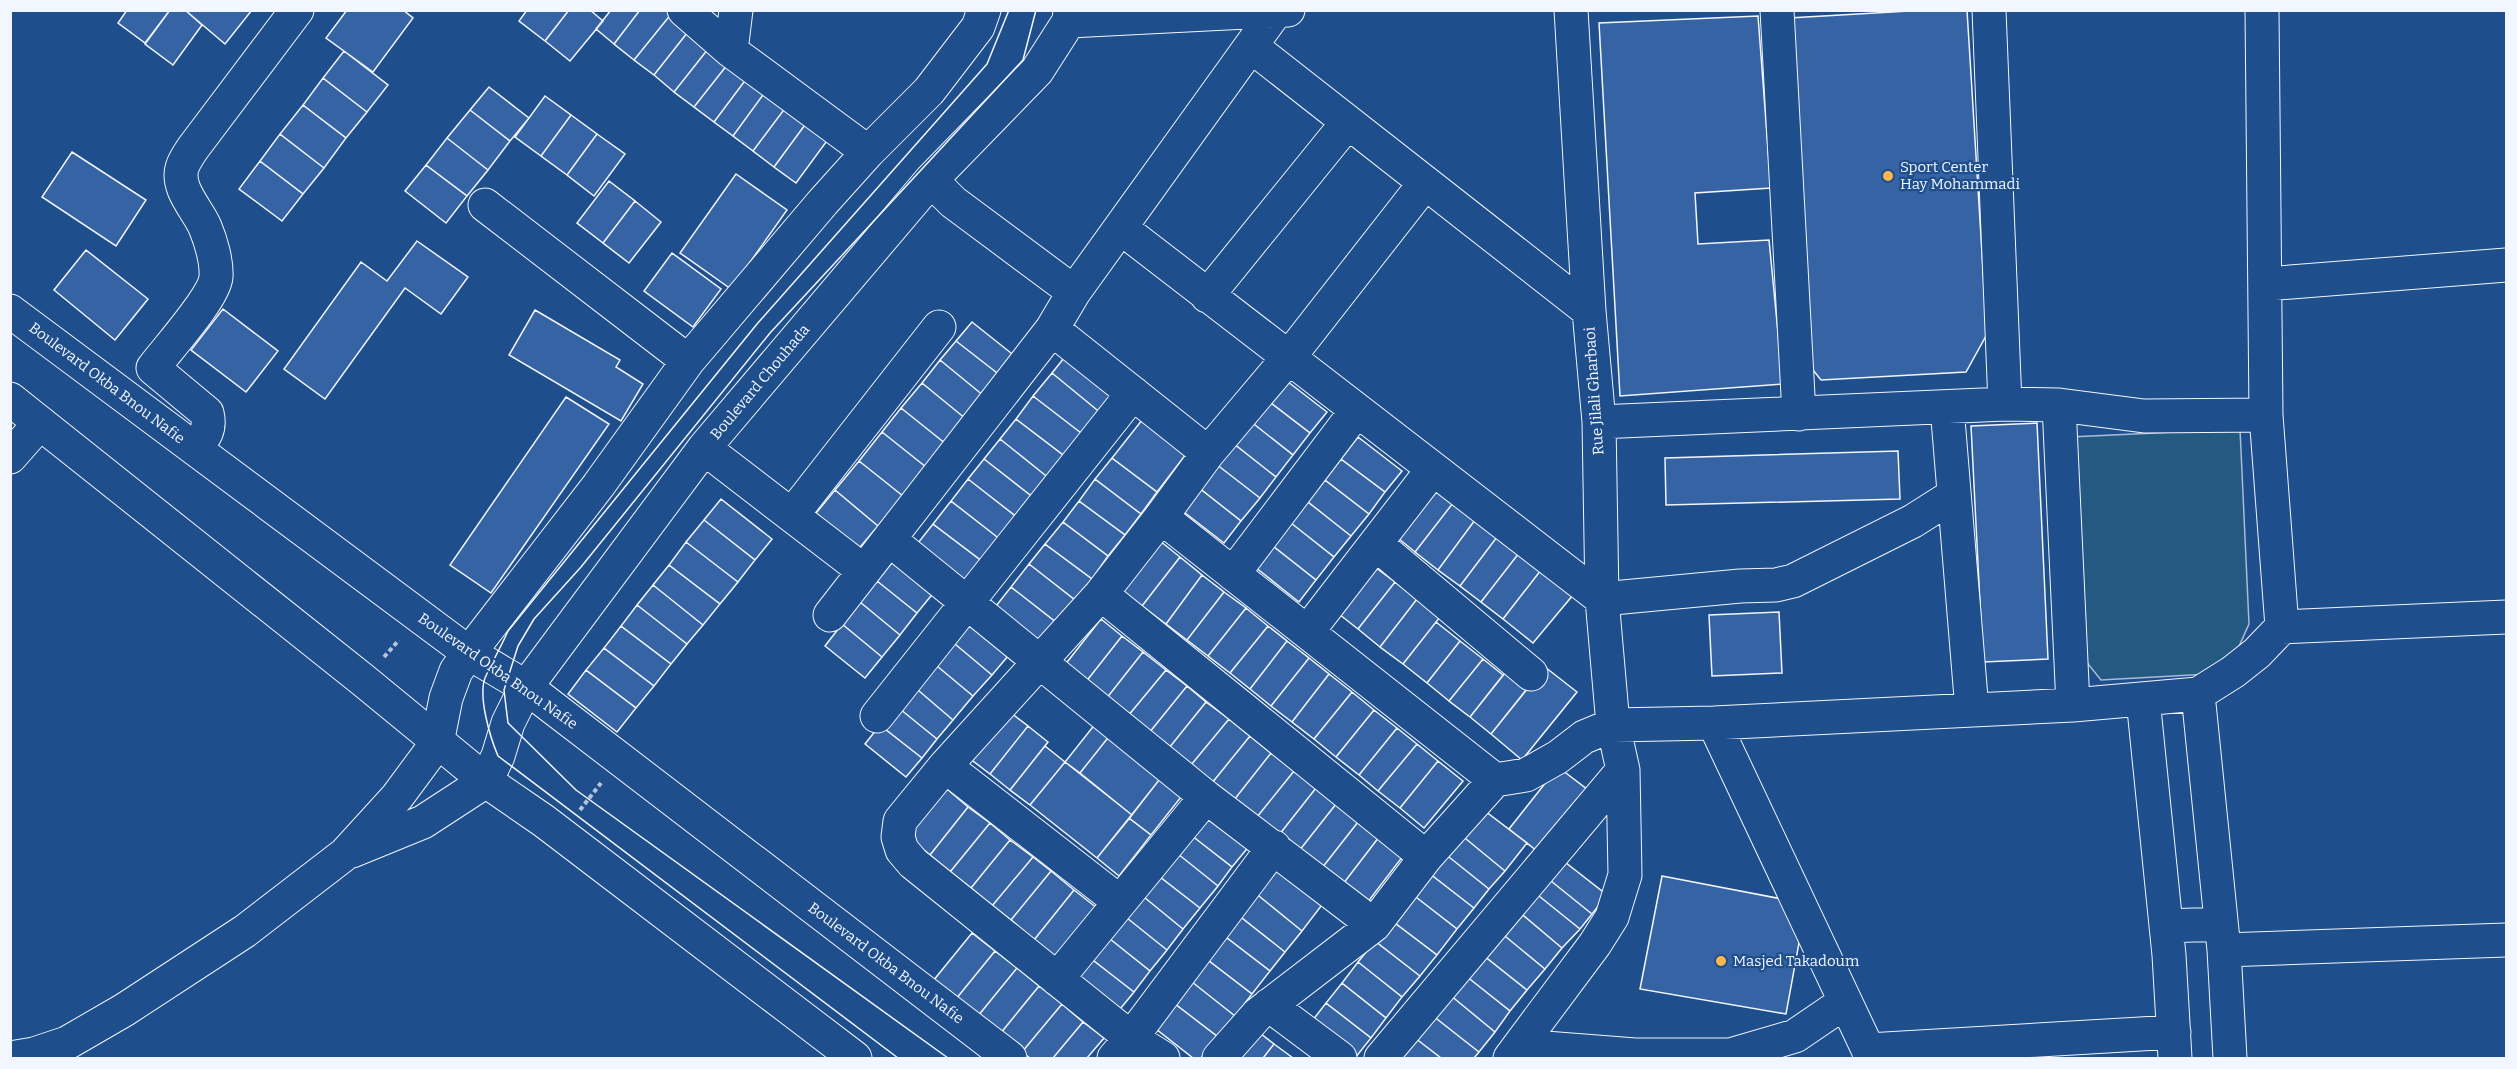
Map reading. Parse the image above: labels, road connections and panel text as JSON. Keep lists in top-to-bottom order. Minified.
{"streets":{"street":["Boulevard Chouhada","Boulevard Okba Bnou Nafie","Rue Jilali Gharbaoi"]},"crossings":[["Boulevard Chouhada","Boulevard Okba Bnou Nafie"]],"places":["Sport Center Hay Mohammadi","Masjed Takadoum"]}
